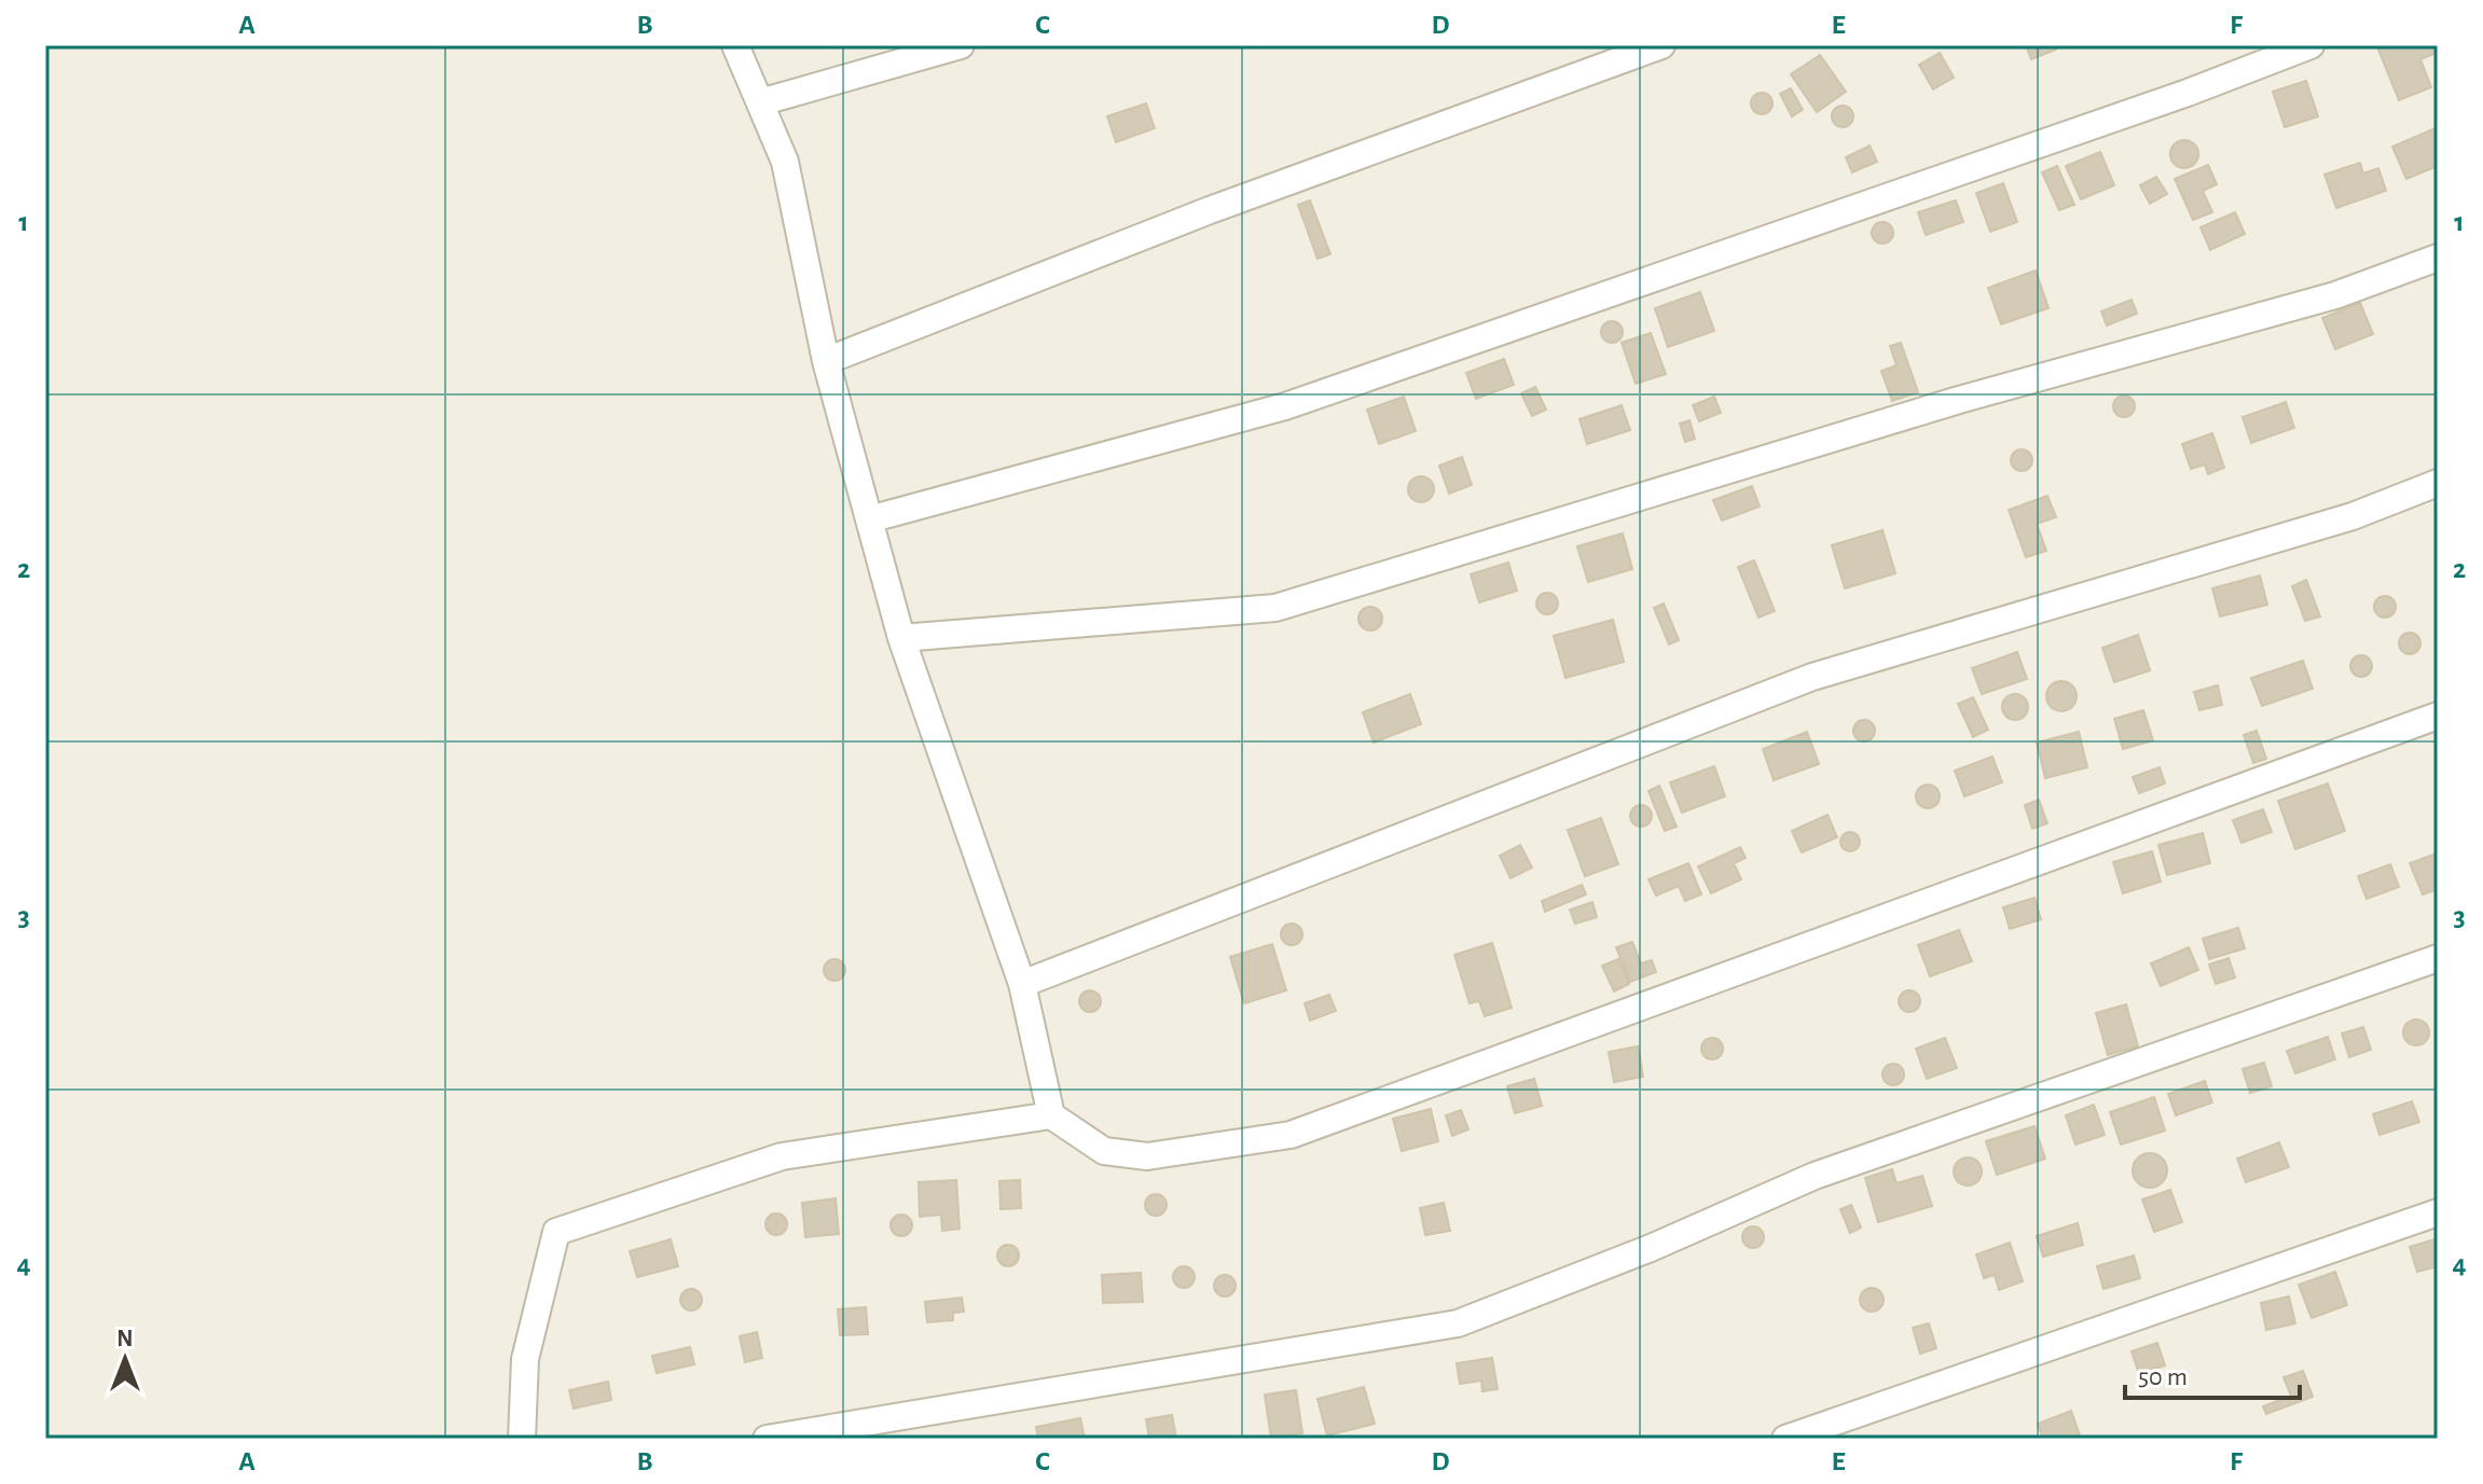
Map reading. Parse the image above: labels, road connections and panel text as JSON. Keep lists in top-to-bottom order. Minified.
{"scale_bar":"50 m","north":"top","grid":{"columns":["A","B","C","D","E","F"],"rows":["1","2","3","4"]}}
